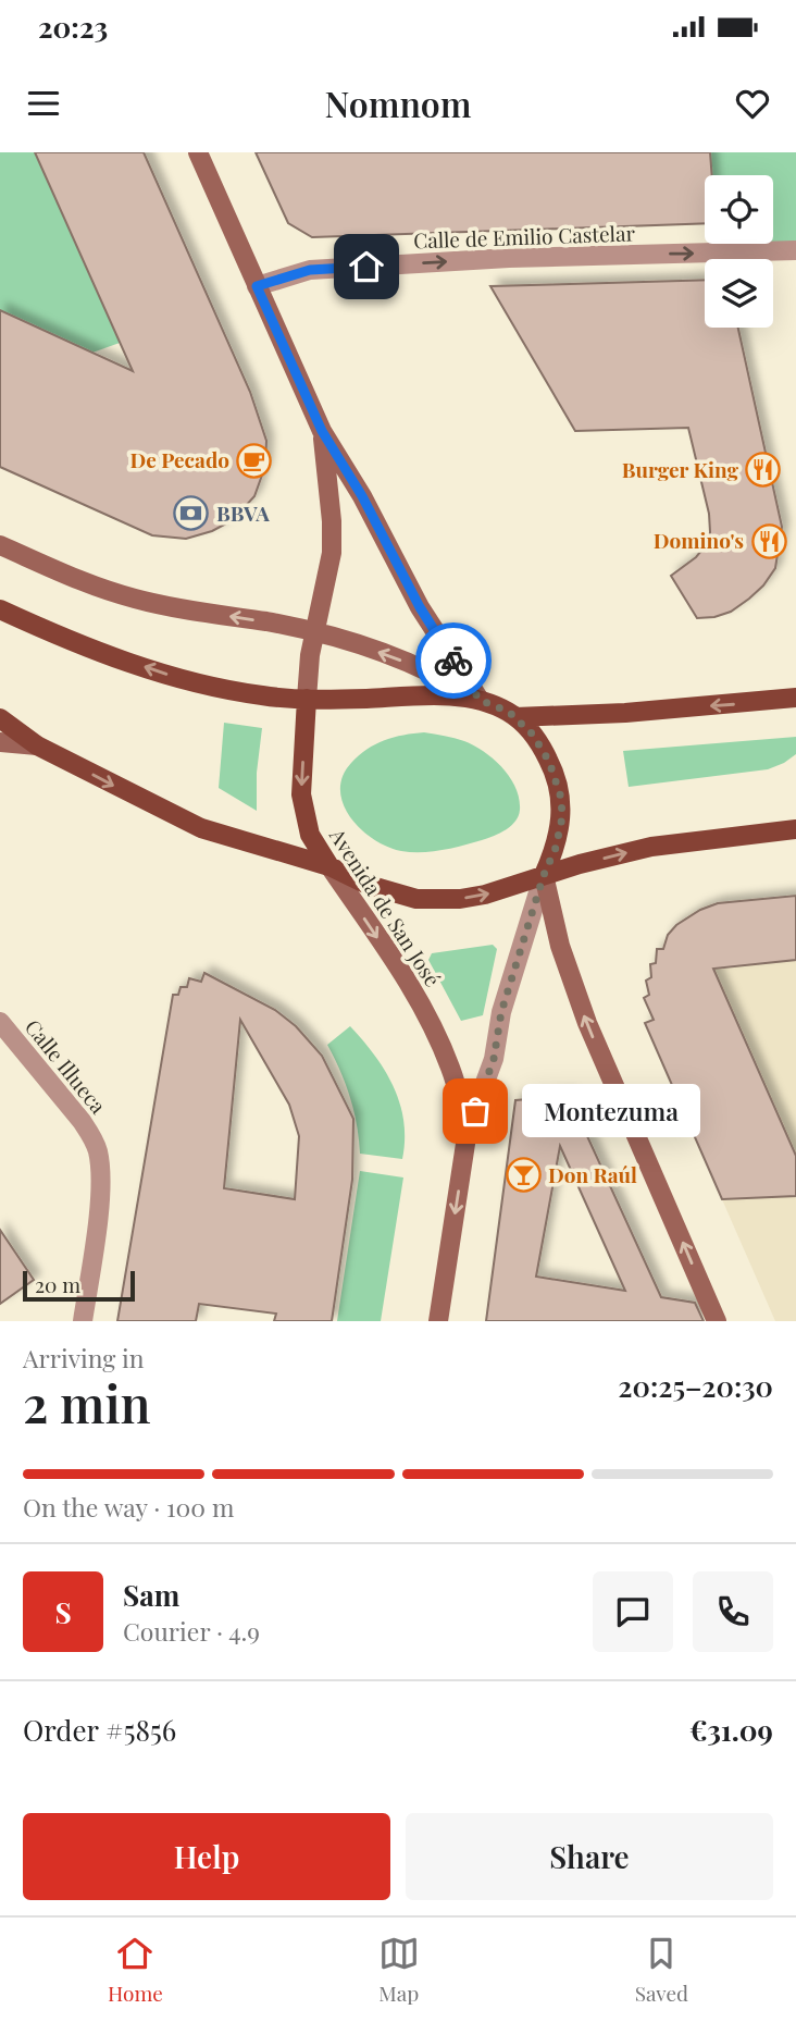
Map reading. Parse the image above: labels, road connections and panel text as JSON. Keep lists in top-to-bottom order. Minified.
{"streets":{"main road":["Avenida de San José"],"street":["Calle de Emilio Castelar","Calle Illueca"]},"crossings":[["Calle de Emilio Castelar","Avenida de San José"]],"one_way":["Calle de Emilio Castelar"],"places":{"cafe":["De Pecado"],"restaurant":["Burger King","Domino's"],"bank":["BBVA"],"other":["Montezuma"],"bar":["Don Raúl"]},"scale_bar":"20 m","page":{"status":"20:23","header":"Nomnom","bubble":"Montezuma","scale":"20 m","heading":["2 min","Arriving in","20:25–20:30"],"panel":["Sam","Courier · 4.9","Order #5856","€31.09"],"bar":"On the way · 100 m","round":"S","buttons":["Help","Share"],"tabs":["Home","Map","Saved"]}}
